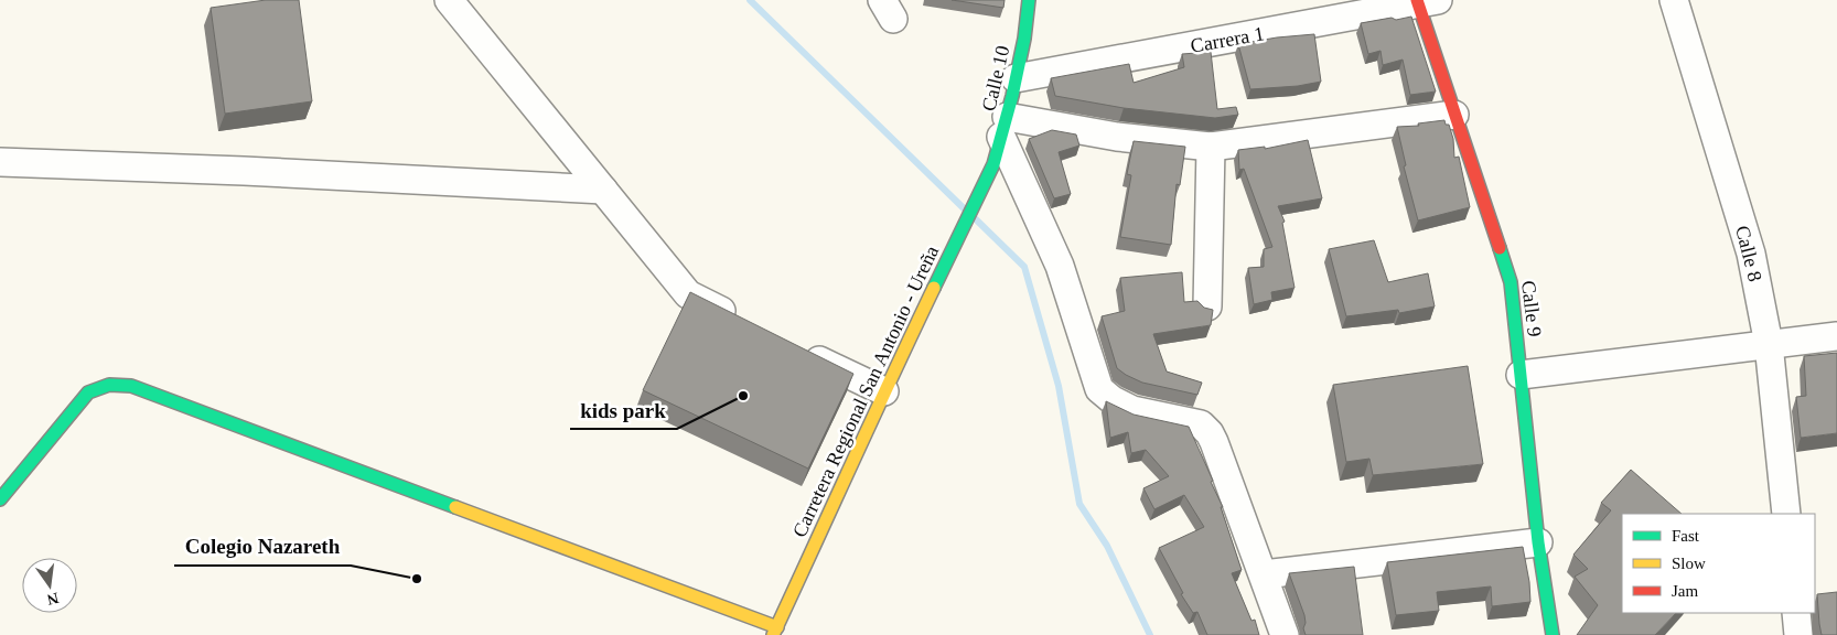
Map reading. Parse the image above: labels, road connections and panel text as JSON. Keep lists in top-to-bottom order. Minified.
{"streets":{"street":["Carrera 1","Calle 10","Calle 8","Calle 9","Carretera Regional San Antonio - Ureña"]},"crossings":[["Carrera 1","Calle 10"],["Carrera 1","Calle 9"],["Calle 10","Carretera Regional San Antonio - Ureña"]],"places":["kids park","Colegio Nazareth"],"legend":["Fast","Slow","Jam"],"north":"bottom"}
